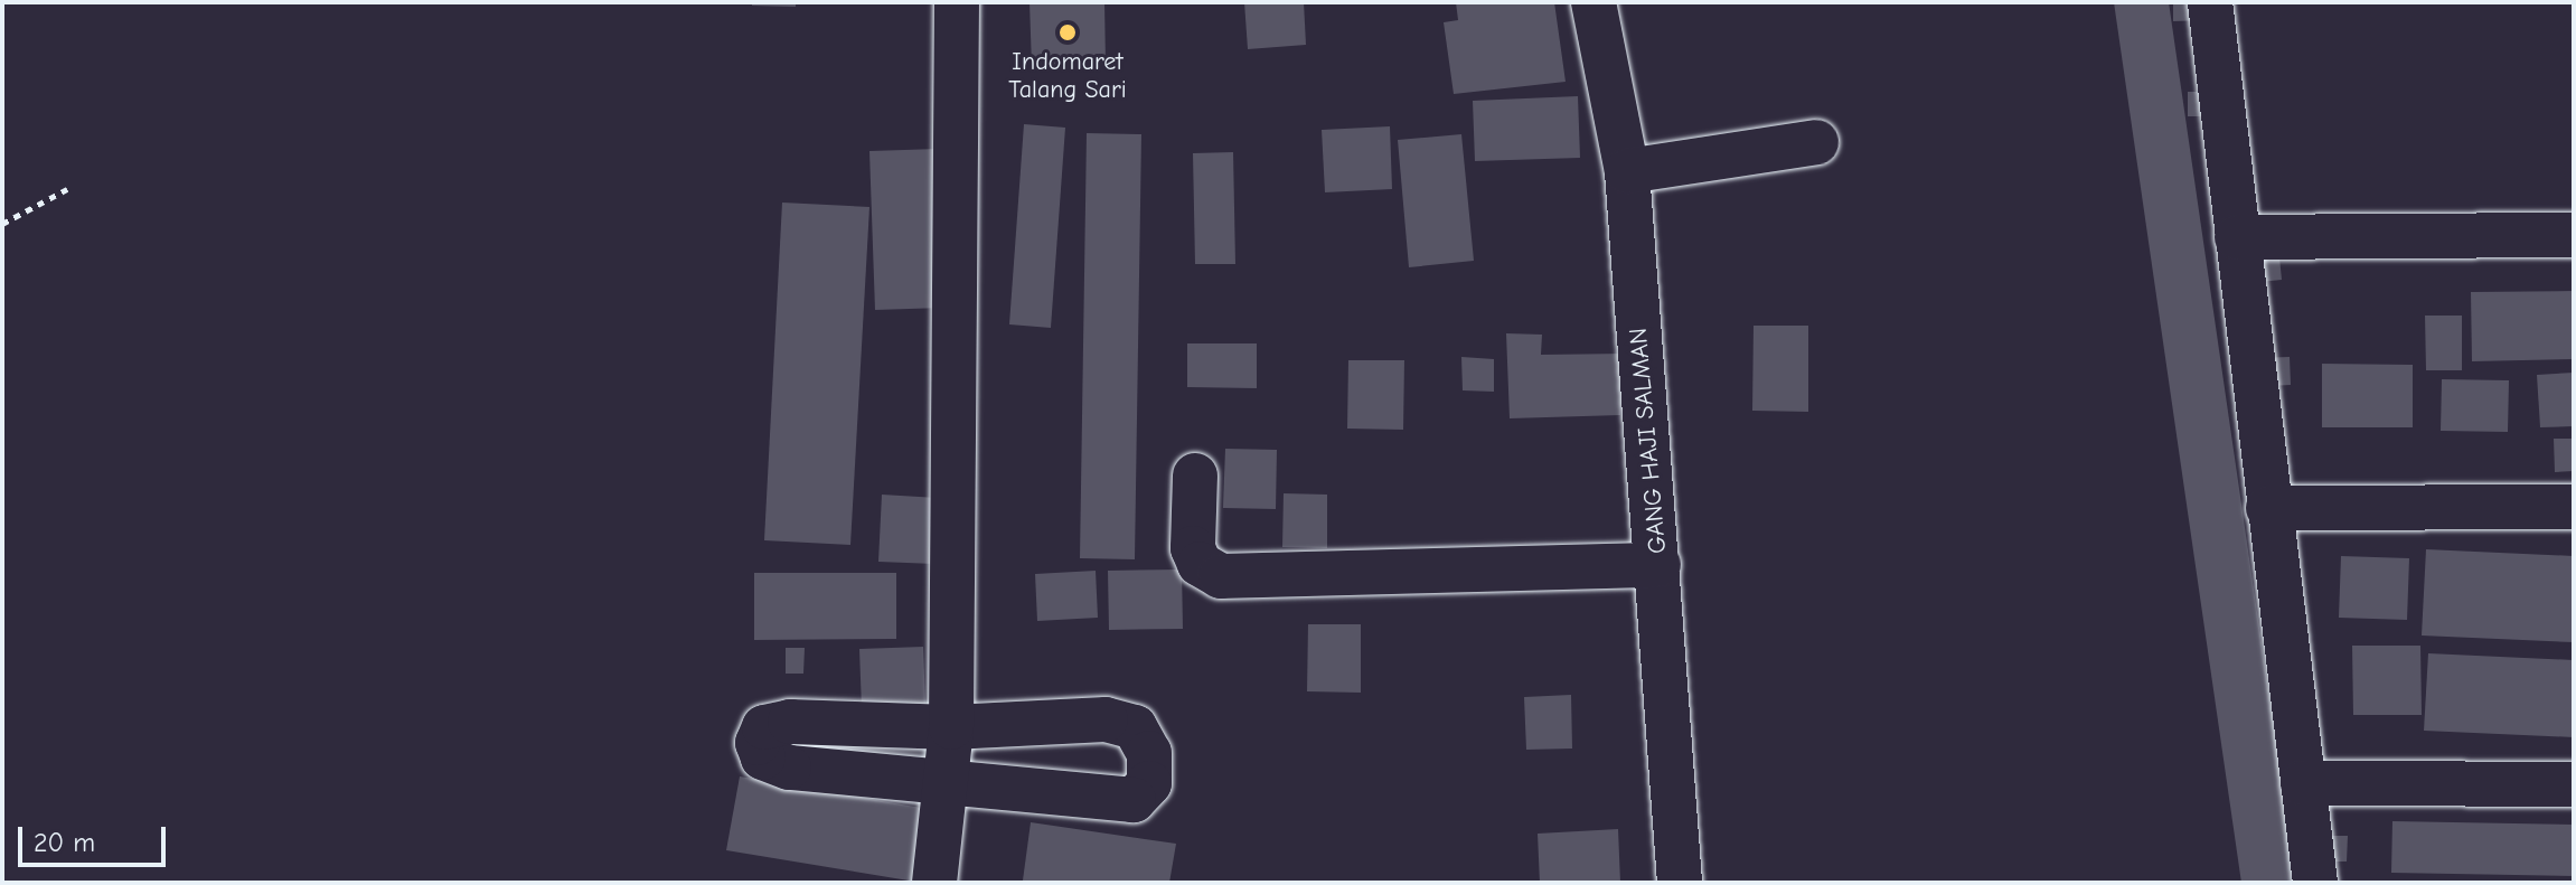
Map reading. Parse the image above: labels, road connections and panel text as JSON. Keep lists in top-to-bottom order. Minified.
{"streets":{"street":["GANG HAJI SALMAN"]},"places":["Indomaret Talang Sari"],"scale_bar":"20 m"}
